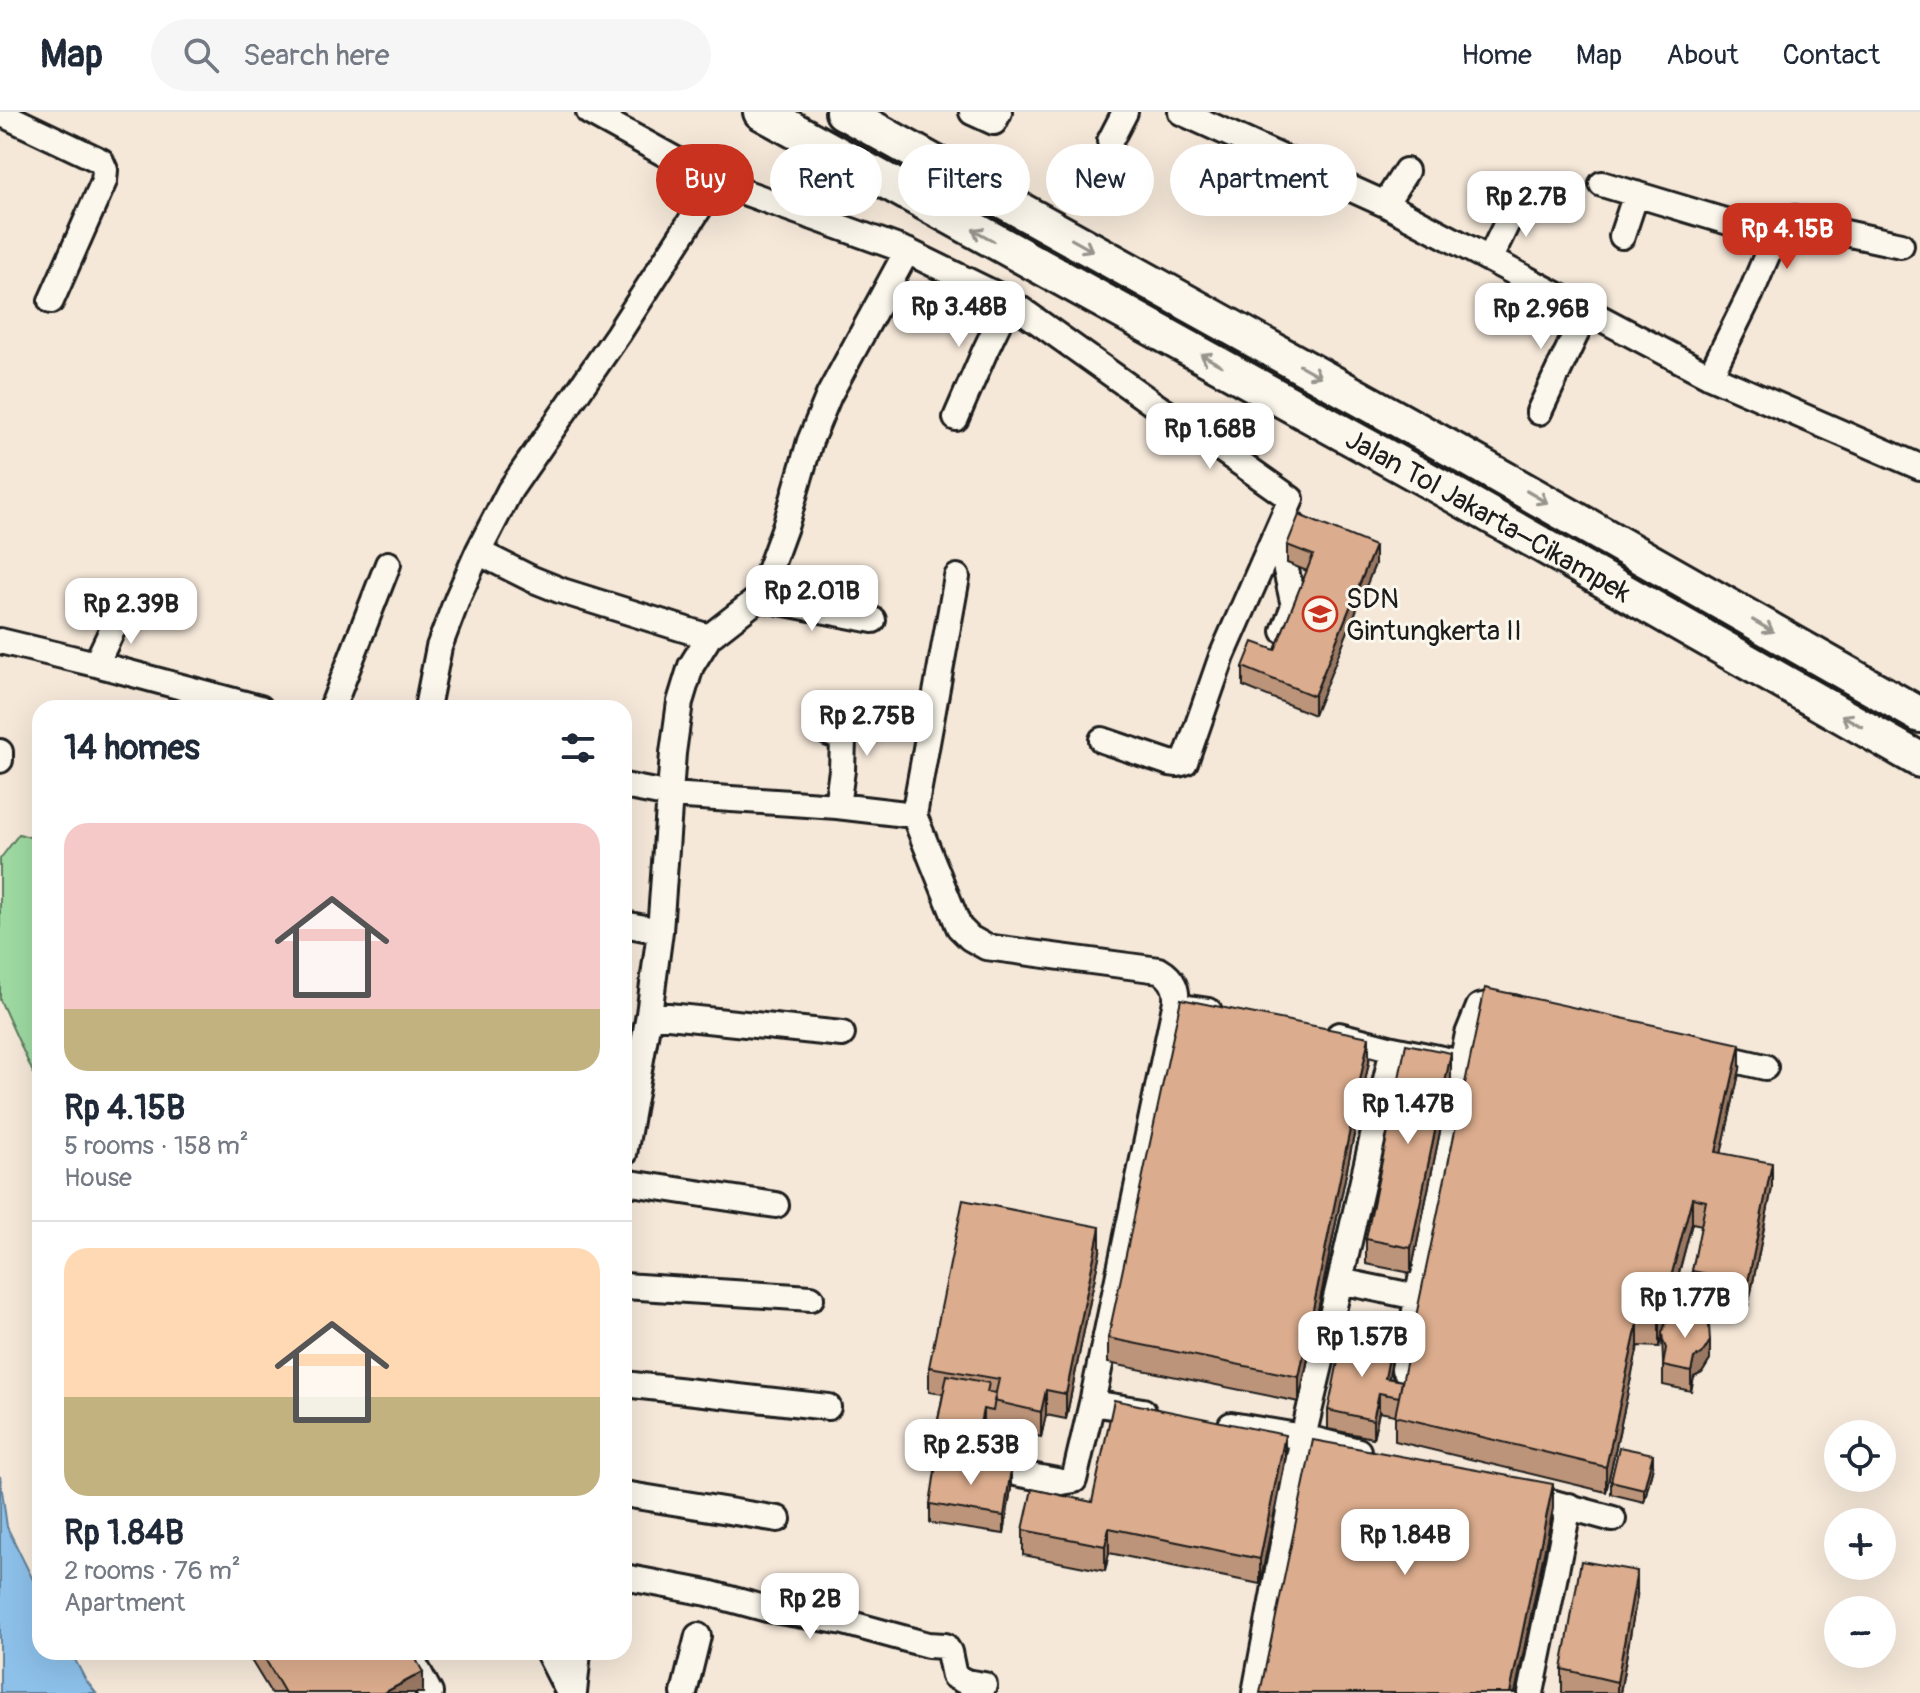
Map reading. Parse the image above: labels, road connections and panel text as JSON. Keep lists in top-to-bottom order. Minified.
{"streets":{"highway":["Jalan Tol Jakarta–Cikampek"]},"places":{"school or university":["SDN Gintungkerta II"]},"page":{"header":"Map","search":"Search here","nav":["Home","Map","About","Contact"],"chip":["Buy","Rent","Filters","New","Apartment"],"price":["Rp 2.7B","Rp 4.15B","Rp 3.48B","Rp 2.96B","Rp 1.68B","Rp 2.01B","Rp 2.39B","Rp 2.75B","Rp 1.47B","Rp 1.77B","Rp 1.57B","Rp 2.53B","Rp 1.84B","Rp 2B"],"heading":"14 homes","list":[{"name":"Rp 4.15B","note":"5 rooms · 158 m² · House"},{"name":"Rp 1.84B","note":"2 rooms · 76 m² · Apartment"}],"map_buttons":["+","−"]}}
